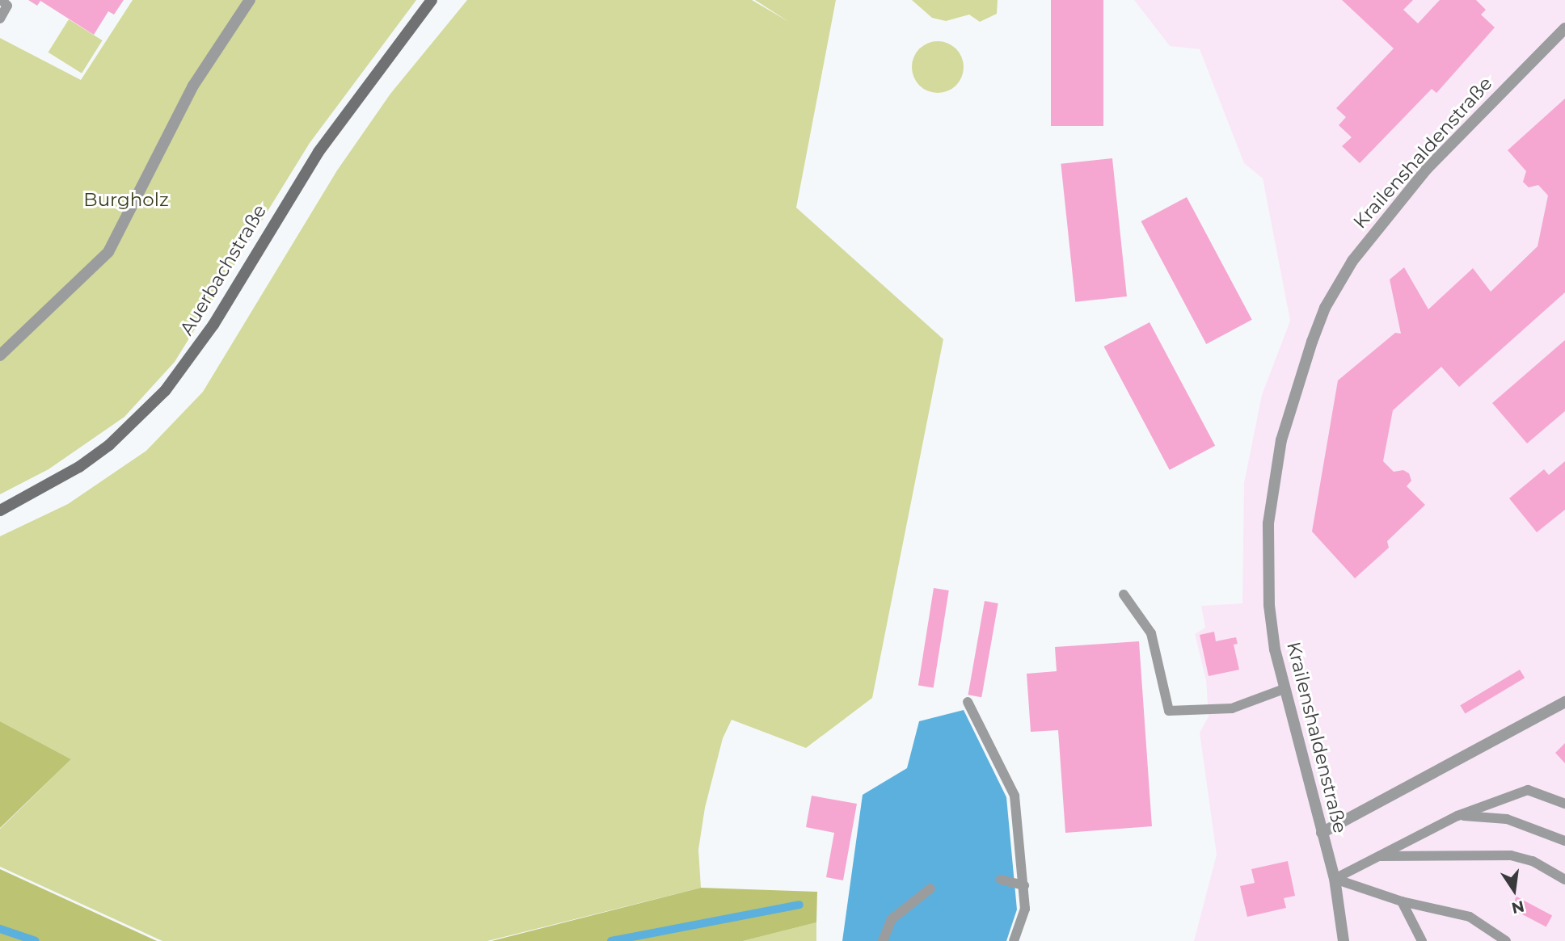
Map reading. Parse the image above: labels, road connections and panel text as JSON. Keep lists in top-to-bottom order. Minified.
{"streets":{"main road":["Auerbachstraße"],"street":["Krailenshaldenstraße"]},"parks":["Burgholz"],"north":"bottom"}
